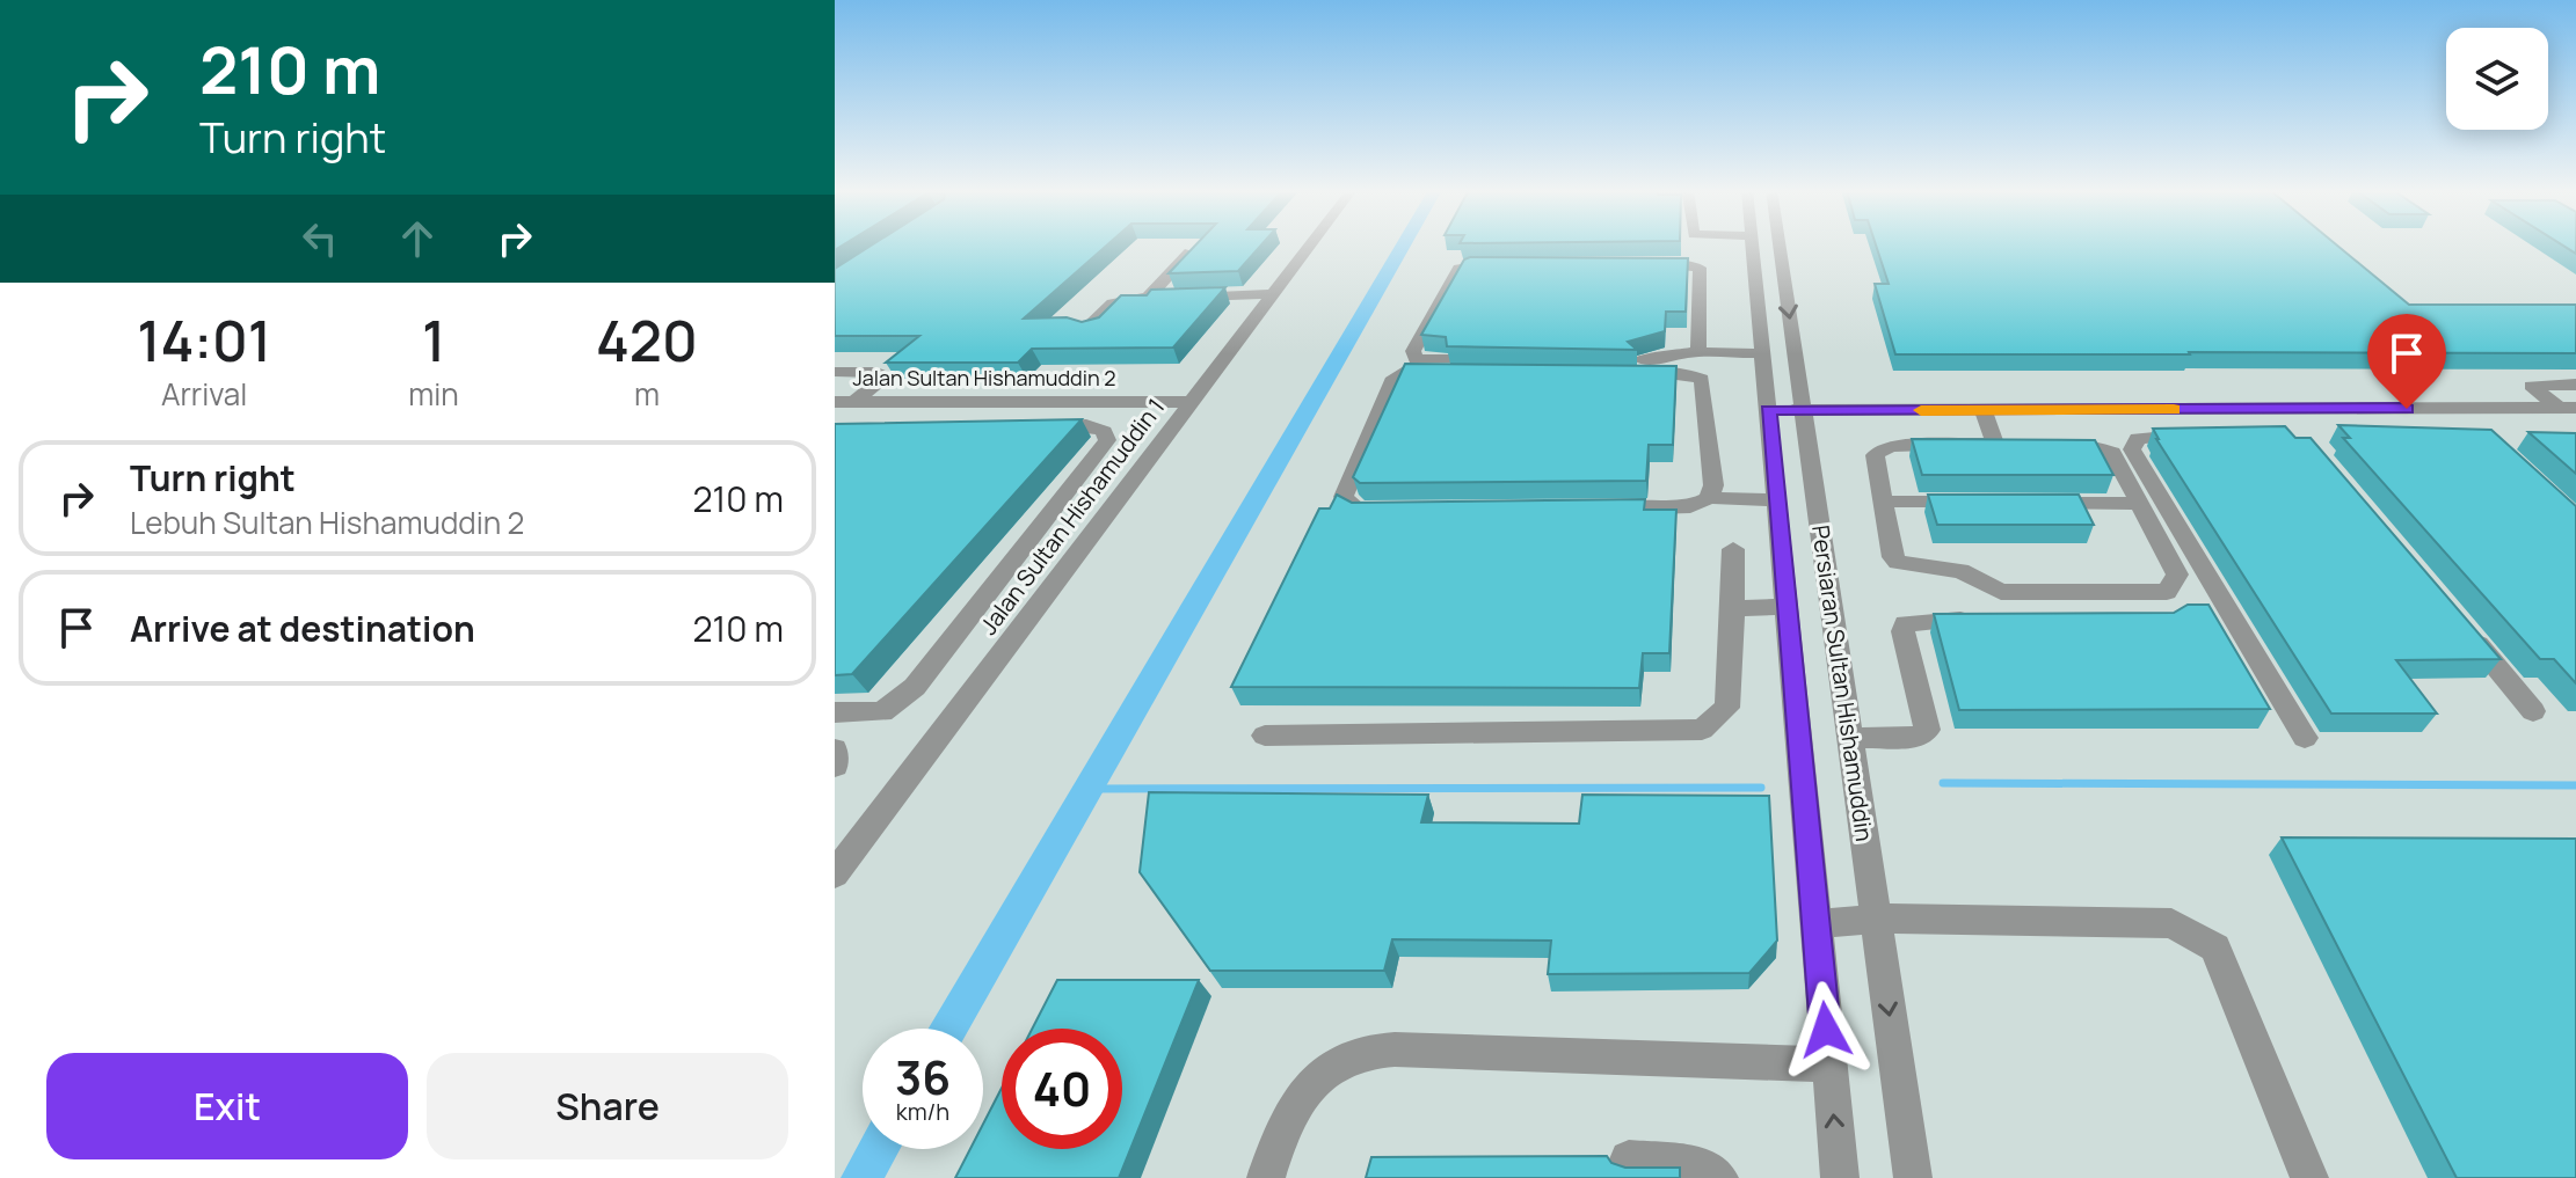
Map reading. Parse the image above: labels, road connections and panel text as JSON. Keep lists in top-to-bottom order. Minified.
{"streets":{"street":["Jalan Sultan Hishamuddin 2","Jalan Sultan Hishamuddin 1","Persiaran Sultan Hishamuddin"]},"crossings":[["Jalan Sultan Hishamuddin 2","Jalan Sultan Hishamuddin 1"]],"page":{"turn":["210 m","Turn right"],"eta":["14:01","Arrival","1","min","420","m"],"list":[{"name":"Turn right","note":"Lebuh Sultan Hishamuddin 2","value":"210 m"},{"name":"Arrive at destination","value":"210 m"}],"speed":"36 km/h","limit":"40","buttons":["Exit","Share"]}}
